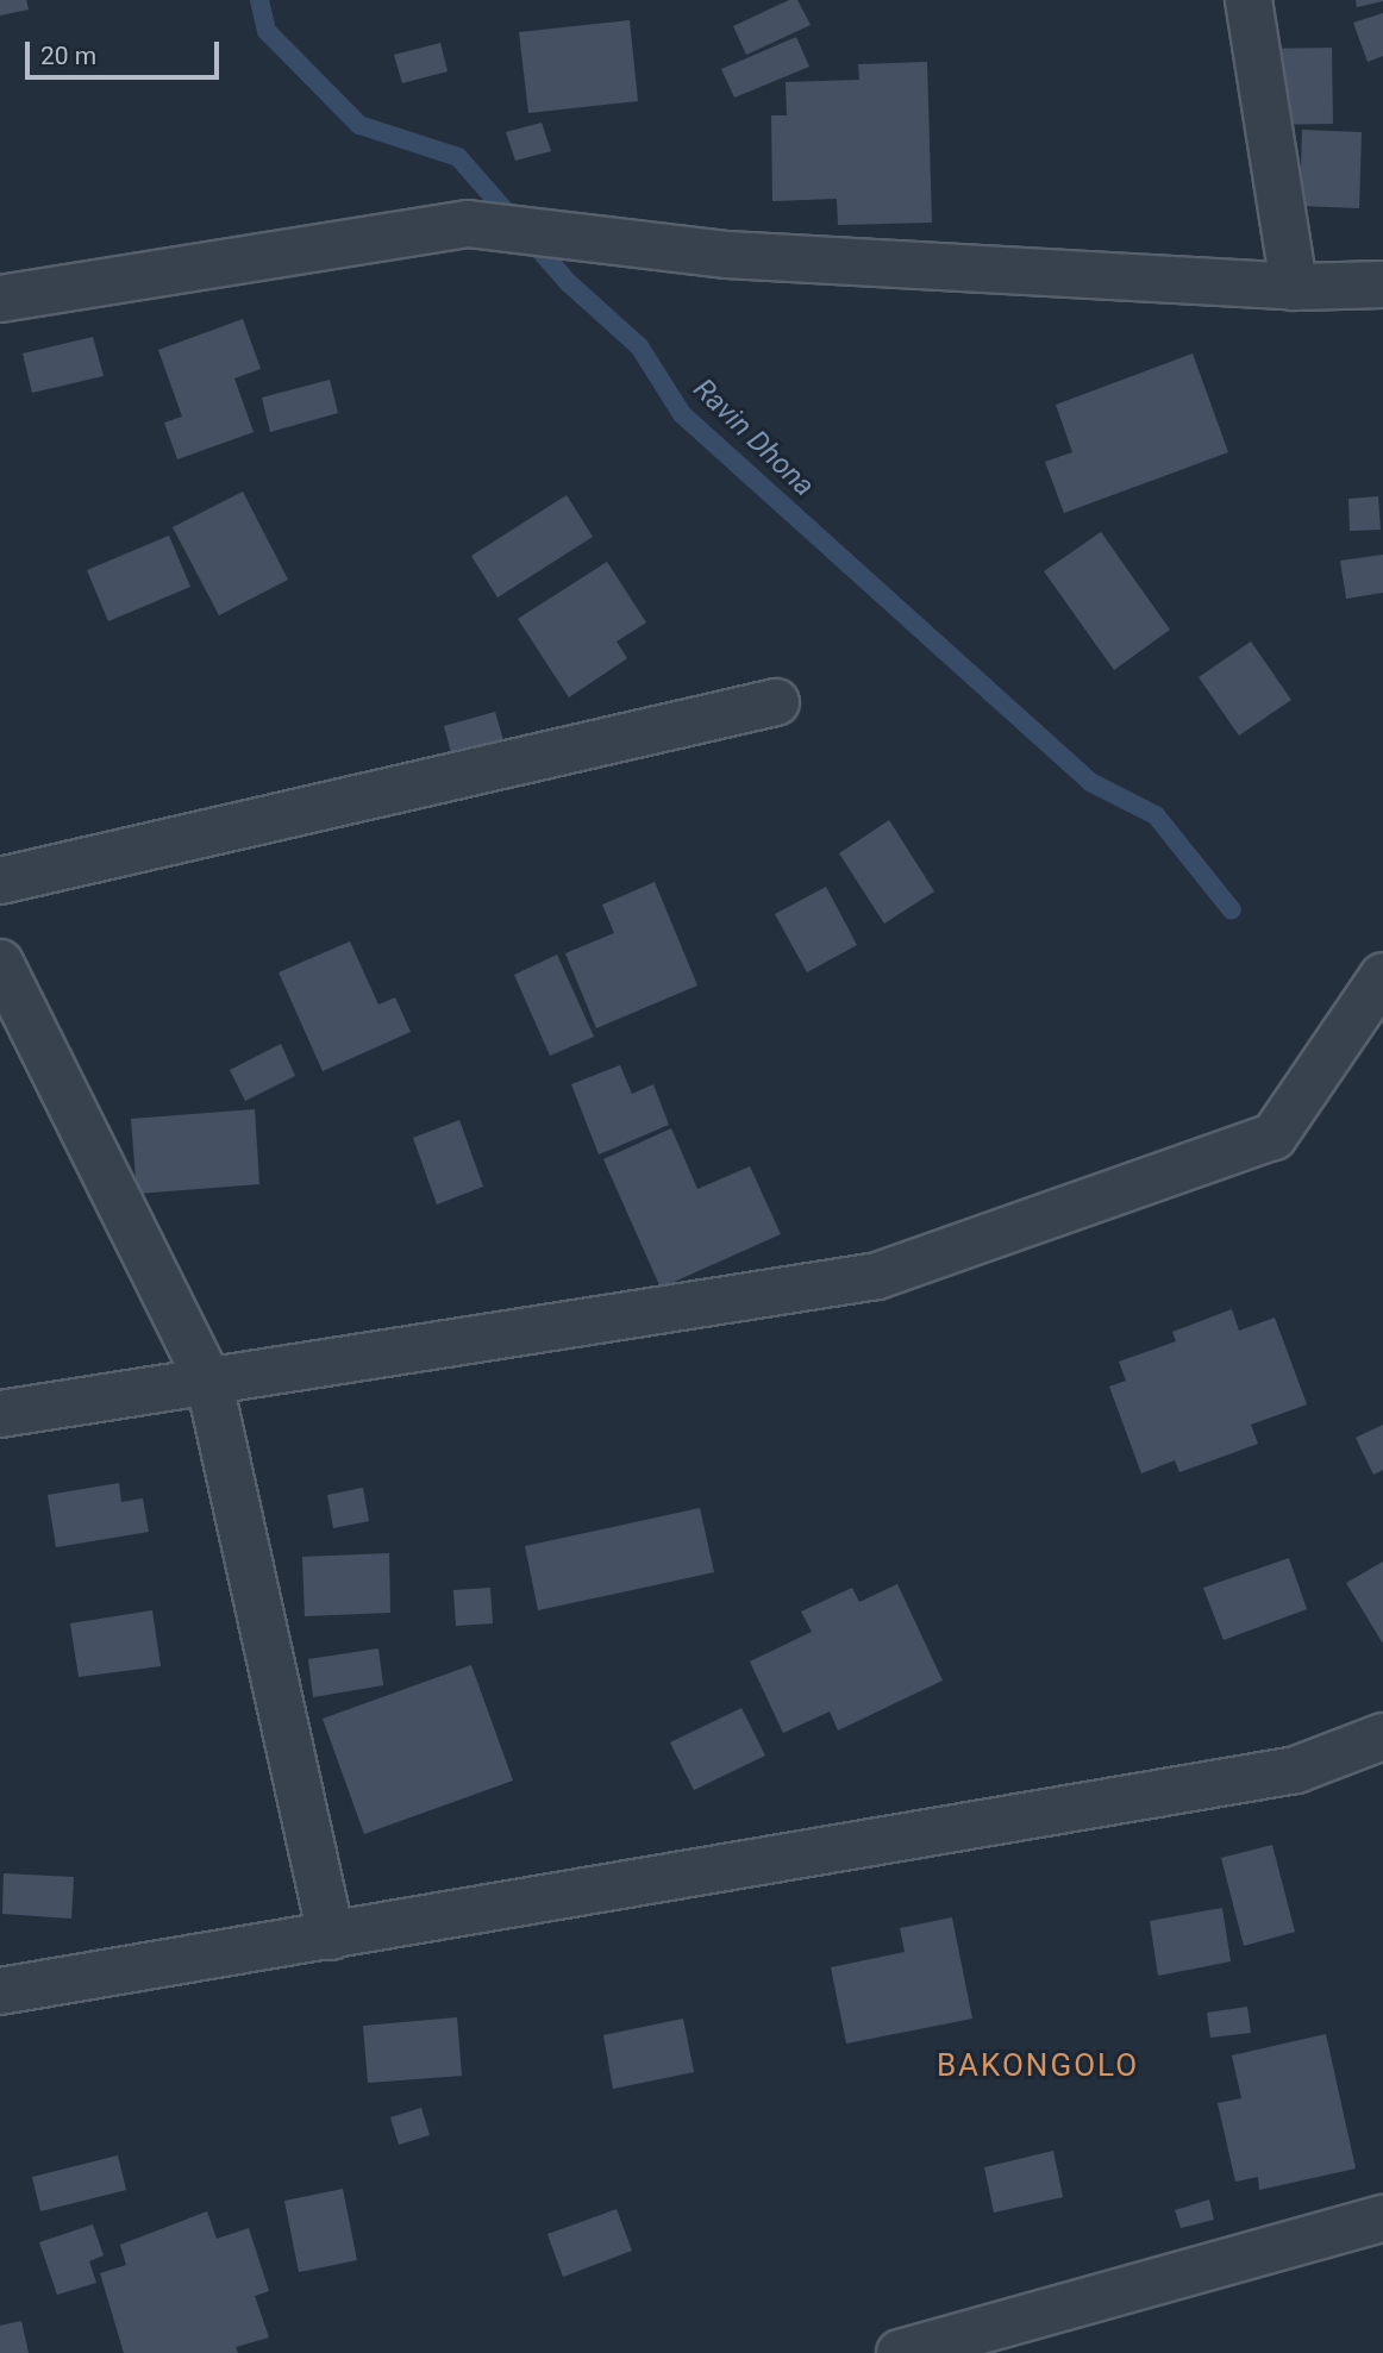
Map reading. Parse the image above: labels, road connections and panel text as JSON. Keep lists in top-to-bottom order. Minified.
{"districts":["BAKONGOLO"],"water":["Ravin Dhona"],"scale_bar":"20 m"}
